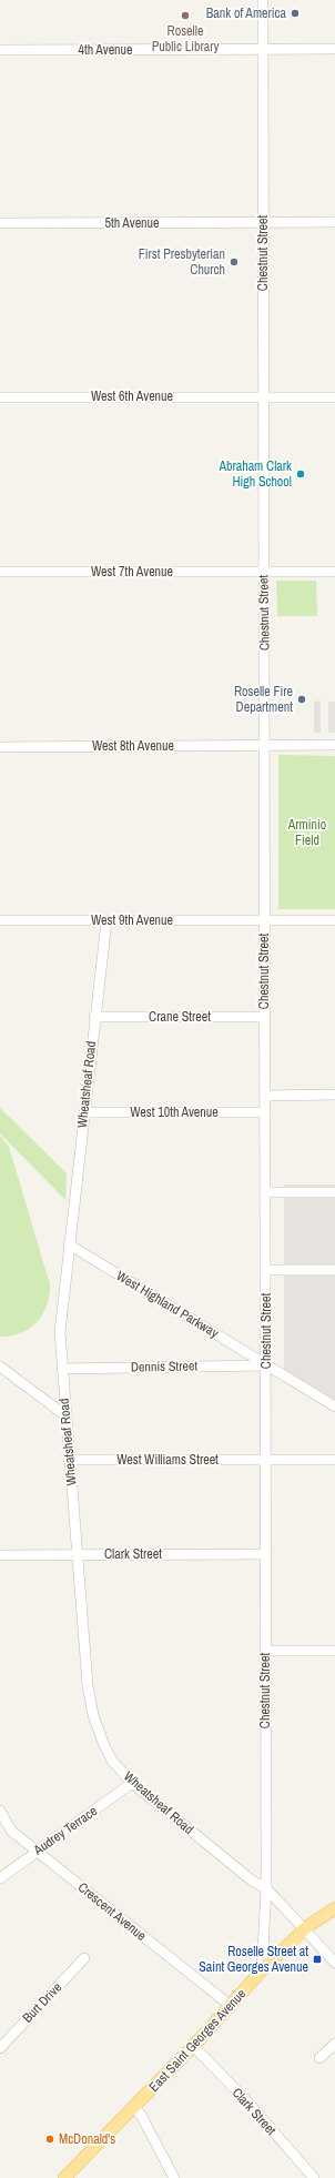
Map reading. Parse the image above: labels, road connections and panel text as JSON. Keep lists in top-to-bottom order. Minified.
{"streets":{"main road":["East Saint Georges Avenue"],"street":["4th Avenue","5th Avenue","Chestnut Street","West 6th Avenue","West 7th Avenue","West 8th Avenue","West 9th Avenue","Crane Street","Wheatsheaf Road","West 10th Avenue","West Highland Parkway","Dennis Street","West Williams Street","Clark Street","Audrey Terrace","Crescent Avenue","Burt Drive"]},"crossings":[["4th Avenue","Chestnut Street"],["5th Avenue","Chestnut Street"],["Chestnut Street","West 6th Avenue"],["Chestnut Street","West 7th Avenue"],["Chestnut Street","West 8th Avenue"],["Chestnut Street","West 9th Avenue"],["Chestnut Street","Crane Street"],["Chestnut Street","Wheatsheaf Road"],["Chestnut Street","West 10th Avenue"],["Chestnut Street","West Highland Parkway"],["Chestnut Street","Dennis Street"],["Chestnut Street","West Williams Street"],["Chestnut Street","Clark Street"],["Chestnut Street","East Saint Georges Avenue"],["West 9th Avenue","Wheatsheaf Road"],["Crane Street","Wheatsheaf Road"],["Wheatsheaf Road","West 10th Avenue"],["Wheatsheaf Road","West Highland Parkway"],["Wheatsheaf Road","Dennis Street"],["Wheatsheaf Road","West Williams Street"],["Wheatsheaf Road","Clark Street"],["Wheatsheaf Road","Audrey Terrace"],["West Highland Parkway","Dennis Street"],["Clark Street","East Saint Georges Avenue"],["Audrey Terrace","Crescent Avenue"],["Crescent Avenue","East Saint Georges Avenue"]],"parks":["Arminio Field"],"places":{"other":["Bank of America","Roselle Public Library","First Presbyterian Church","Abraham Clark High School","Roselle Fire Department","McDonald's"],"transit":["Roselle Street at Saint Georges Avenue"]}}
